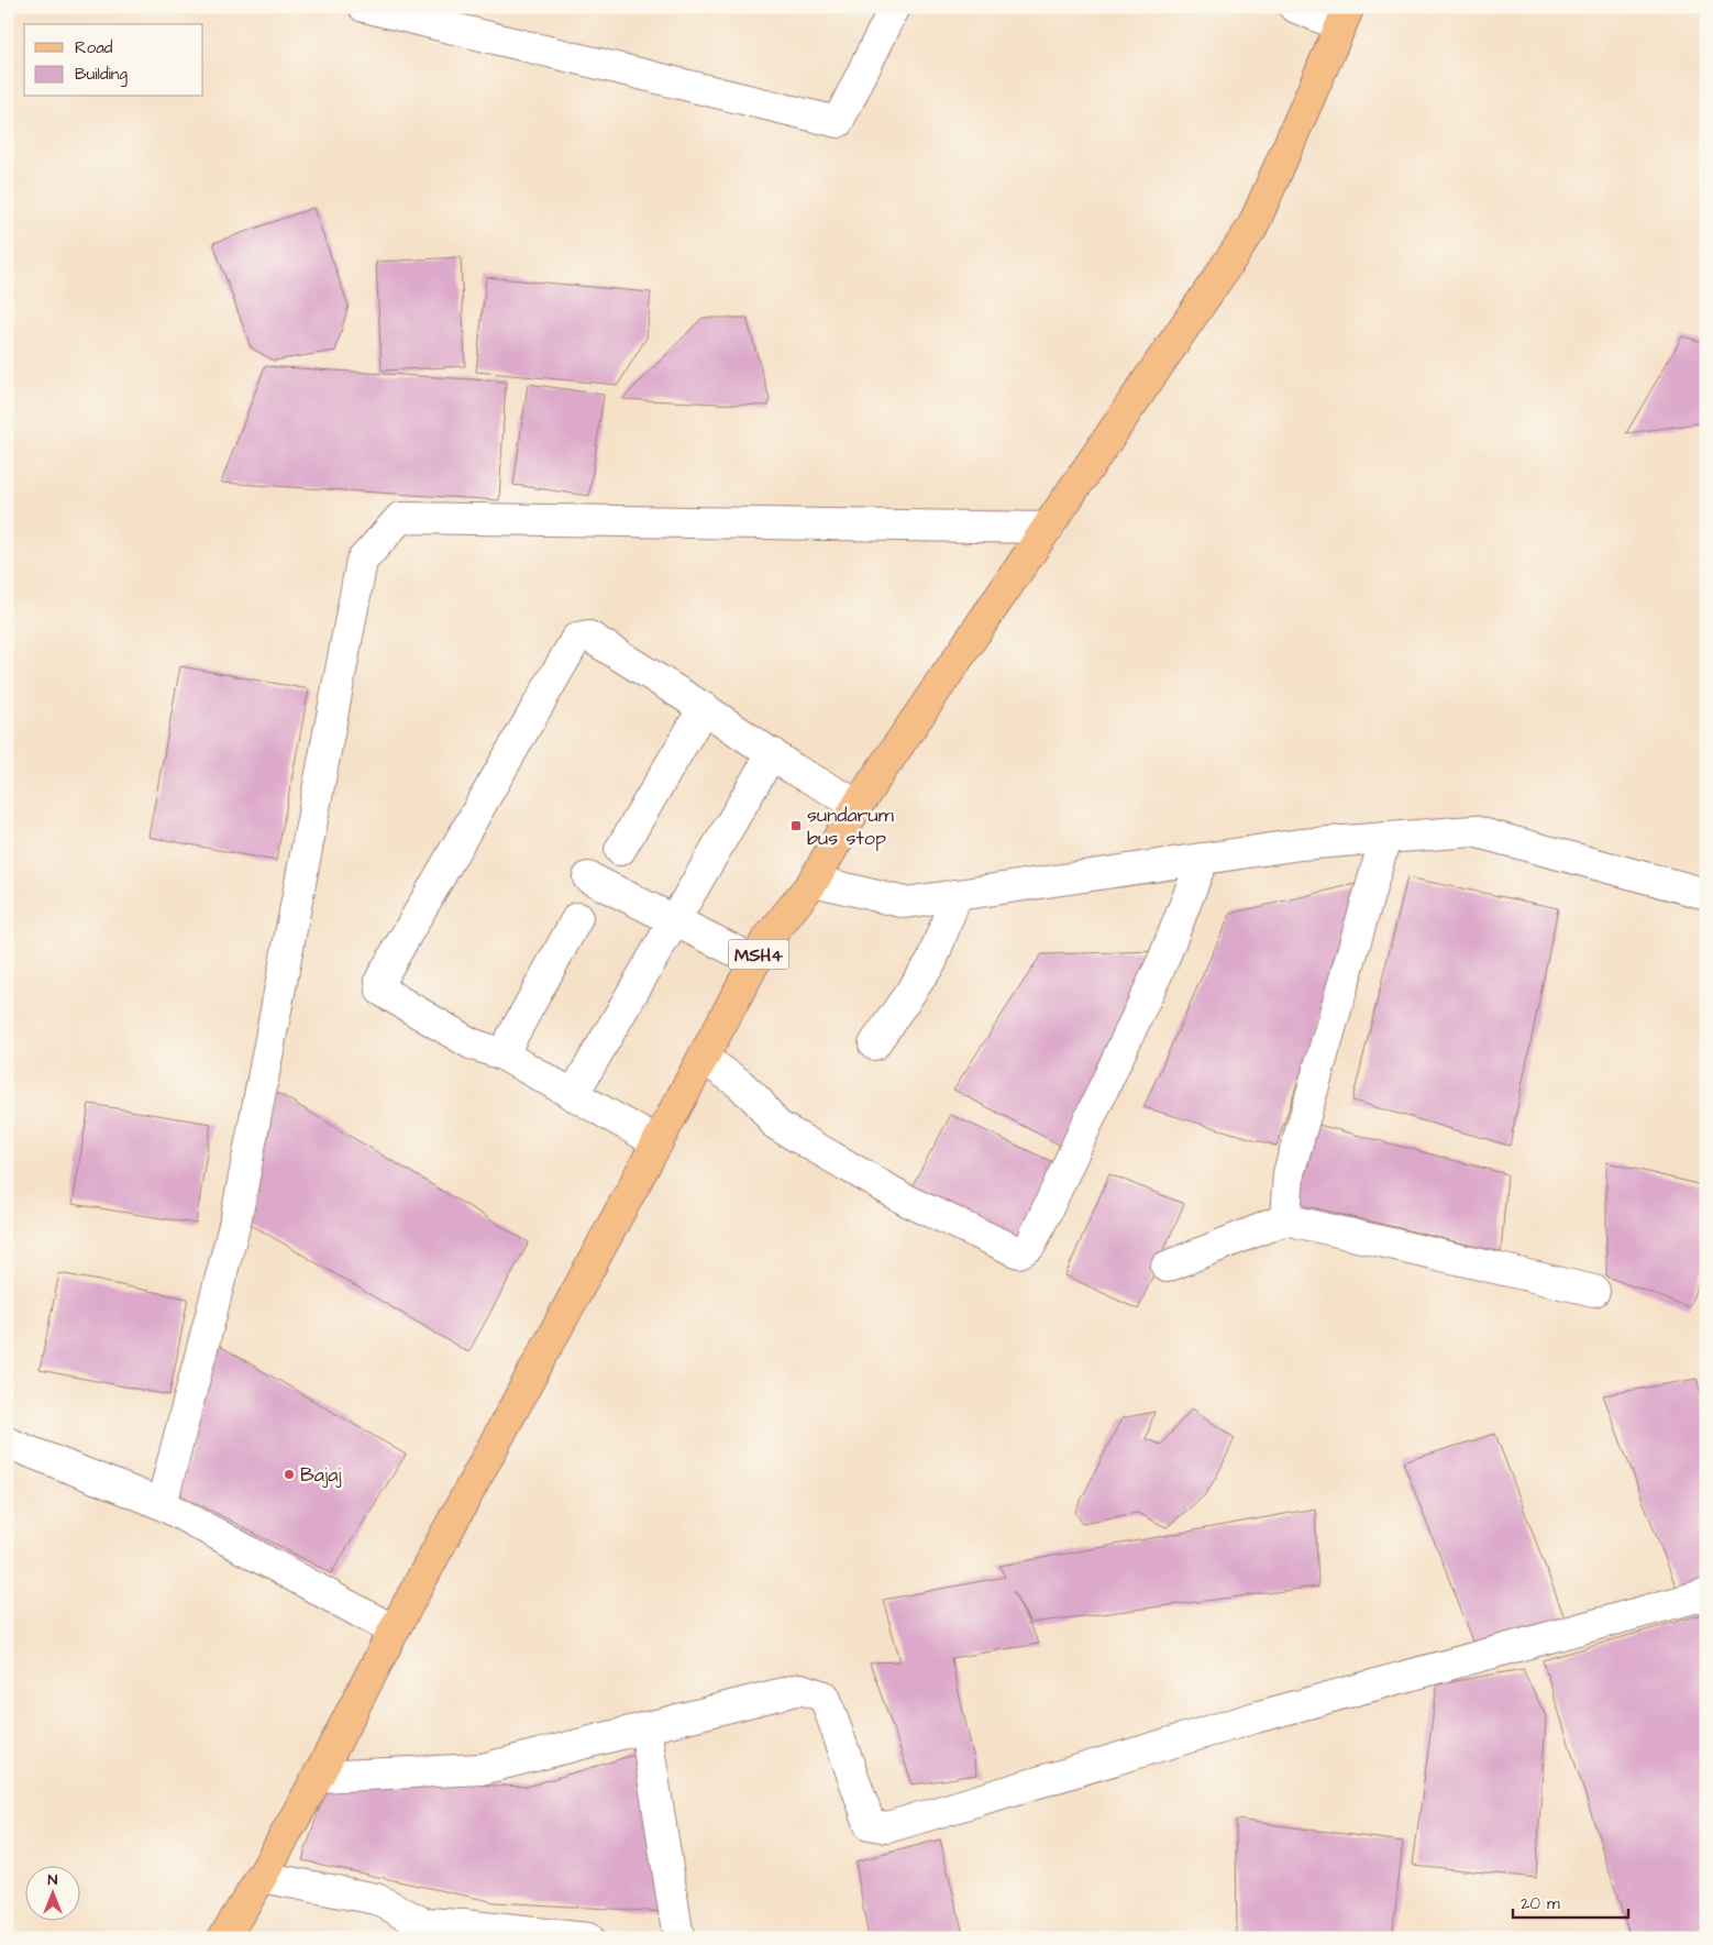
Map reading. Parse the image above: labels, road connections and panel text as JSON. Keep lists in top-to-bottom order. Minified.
{"streets":{"main road":["MSH4"]},"places":{"transit":["sundarum bus stop"],"other":["Bajaj"]},"legend":["Road","Building"],"scale_bar":"20 m","north":"top"}
